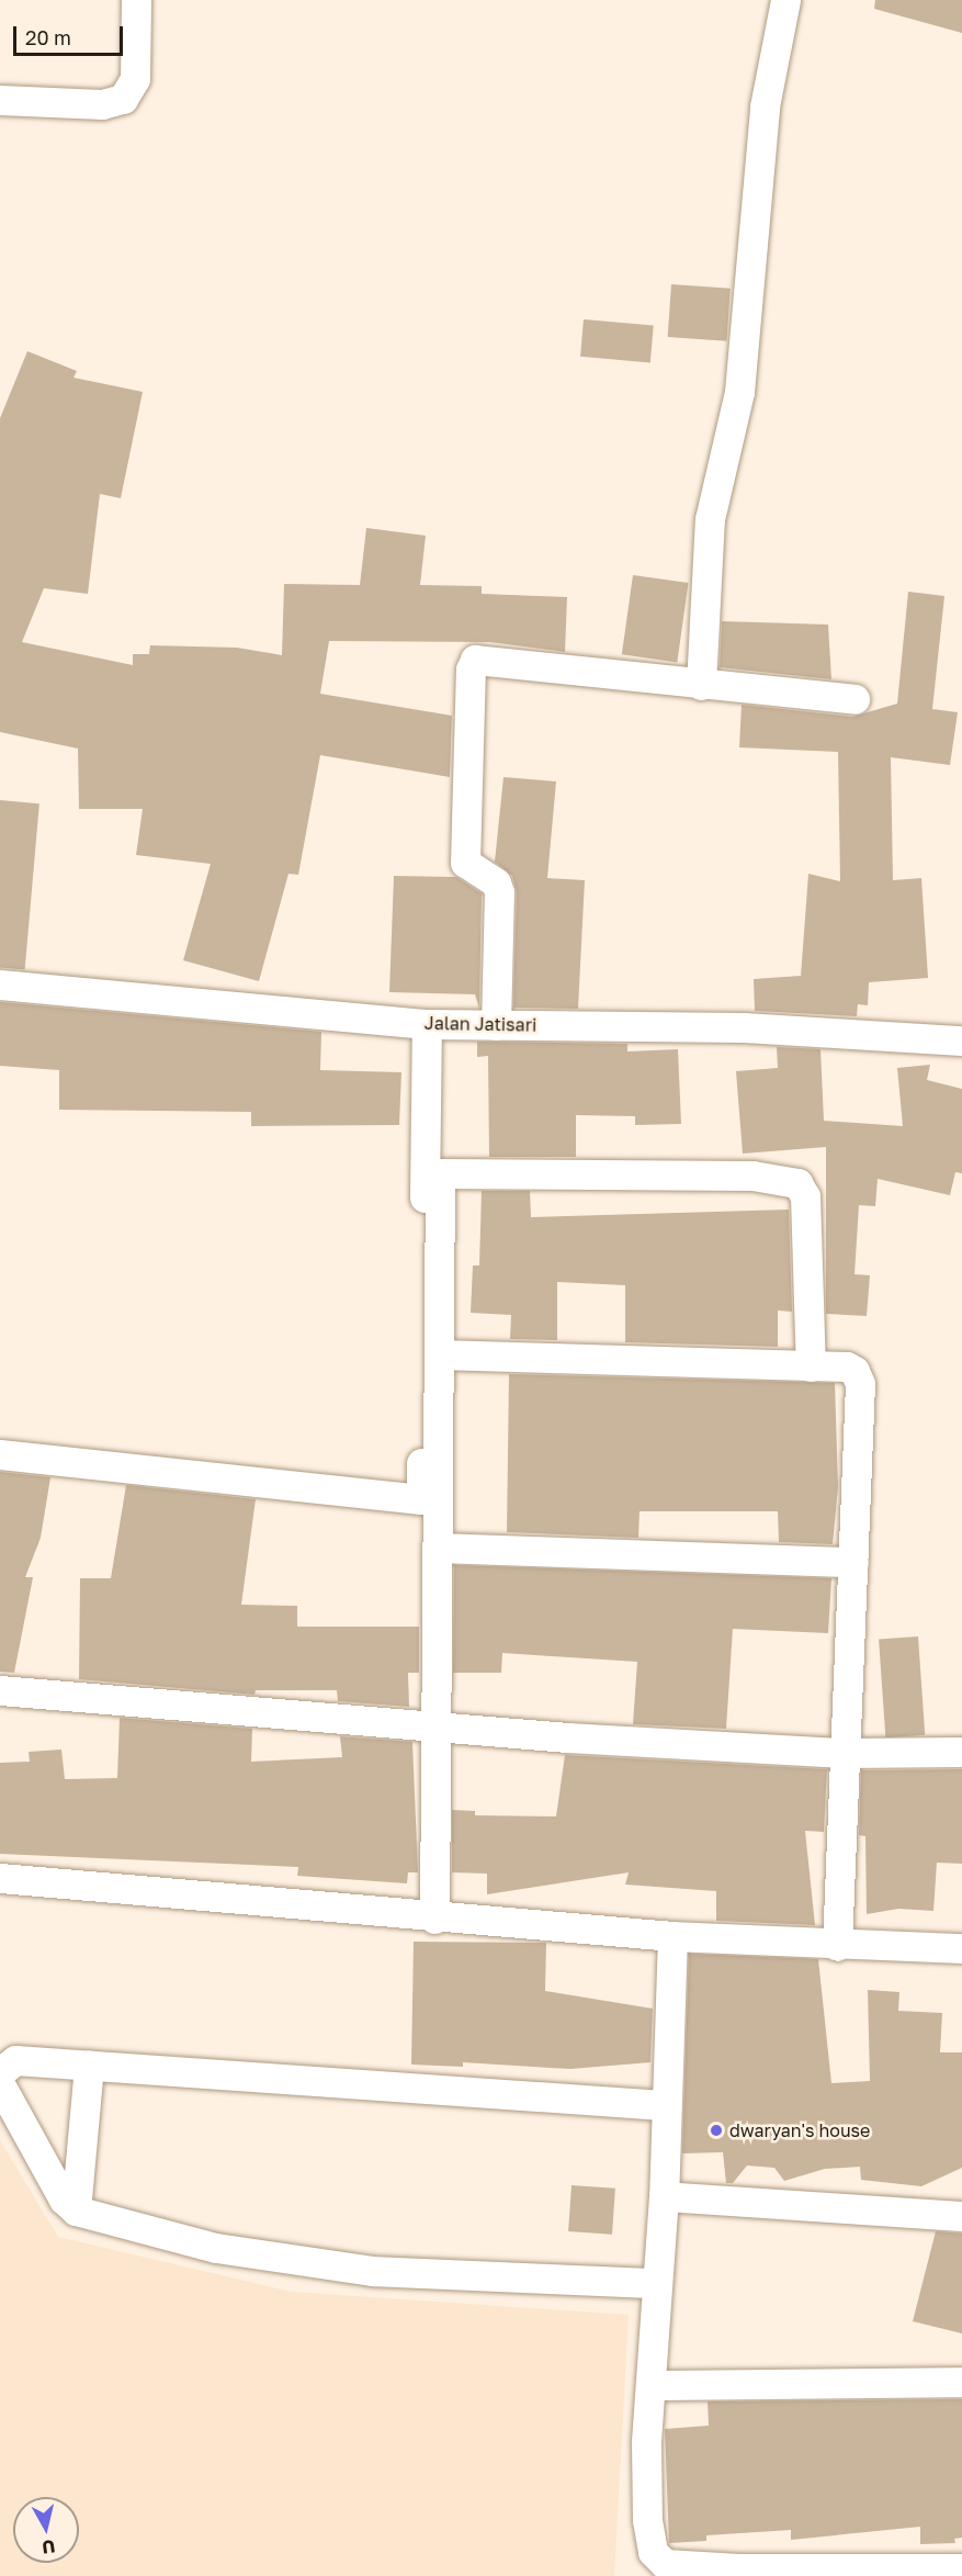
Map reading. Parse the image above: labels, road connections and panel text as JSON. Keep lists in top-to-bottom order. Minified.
{"streets":{"street":["Jalan Jatisari"]},"places":["dwaryan's house"],"scale_bar":"20 m","north":"bottom"}
